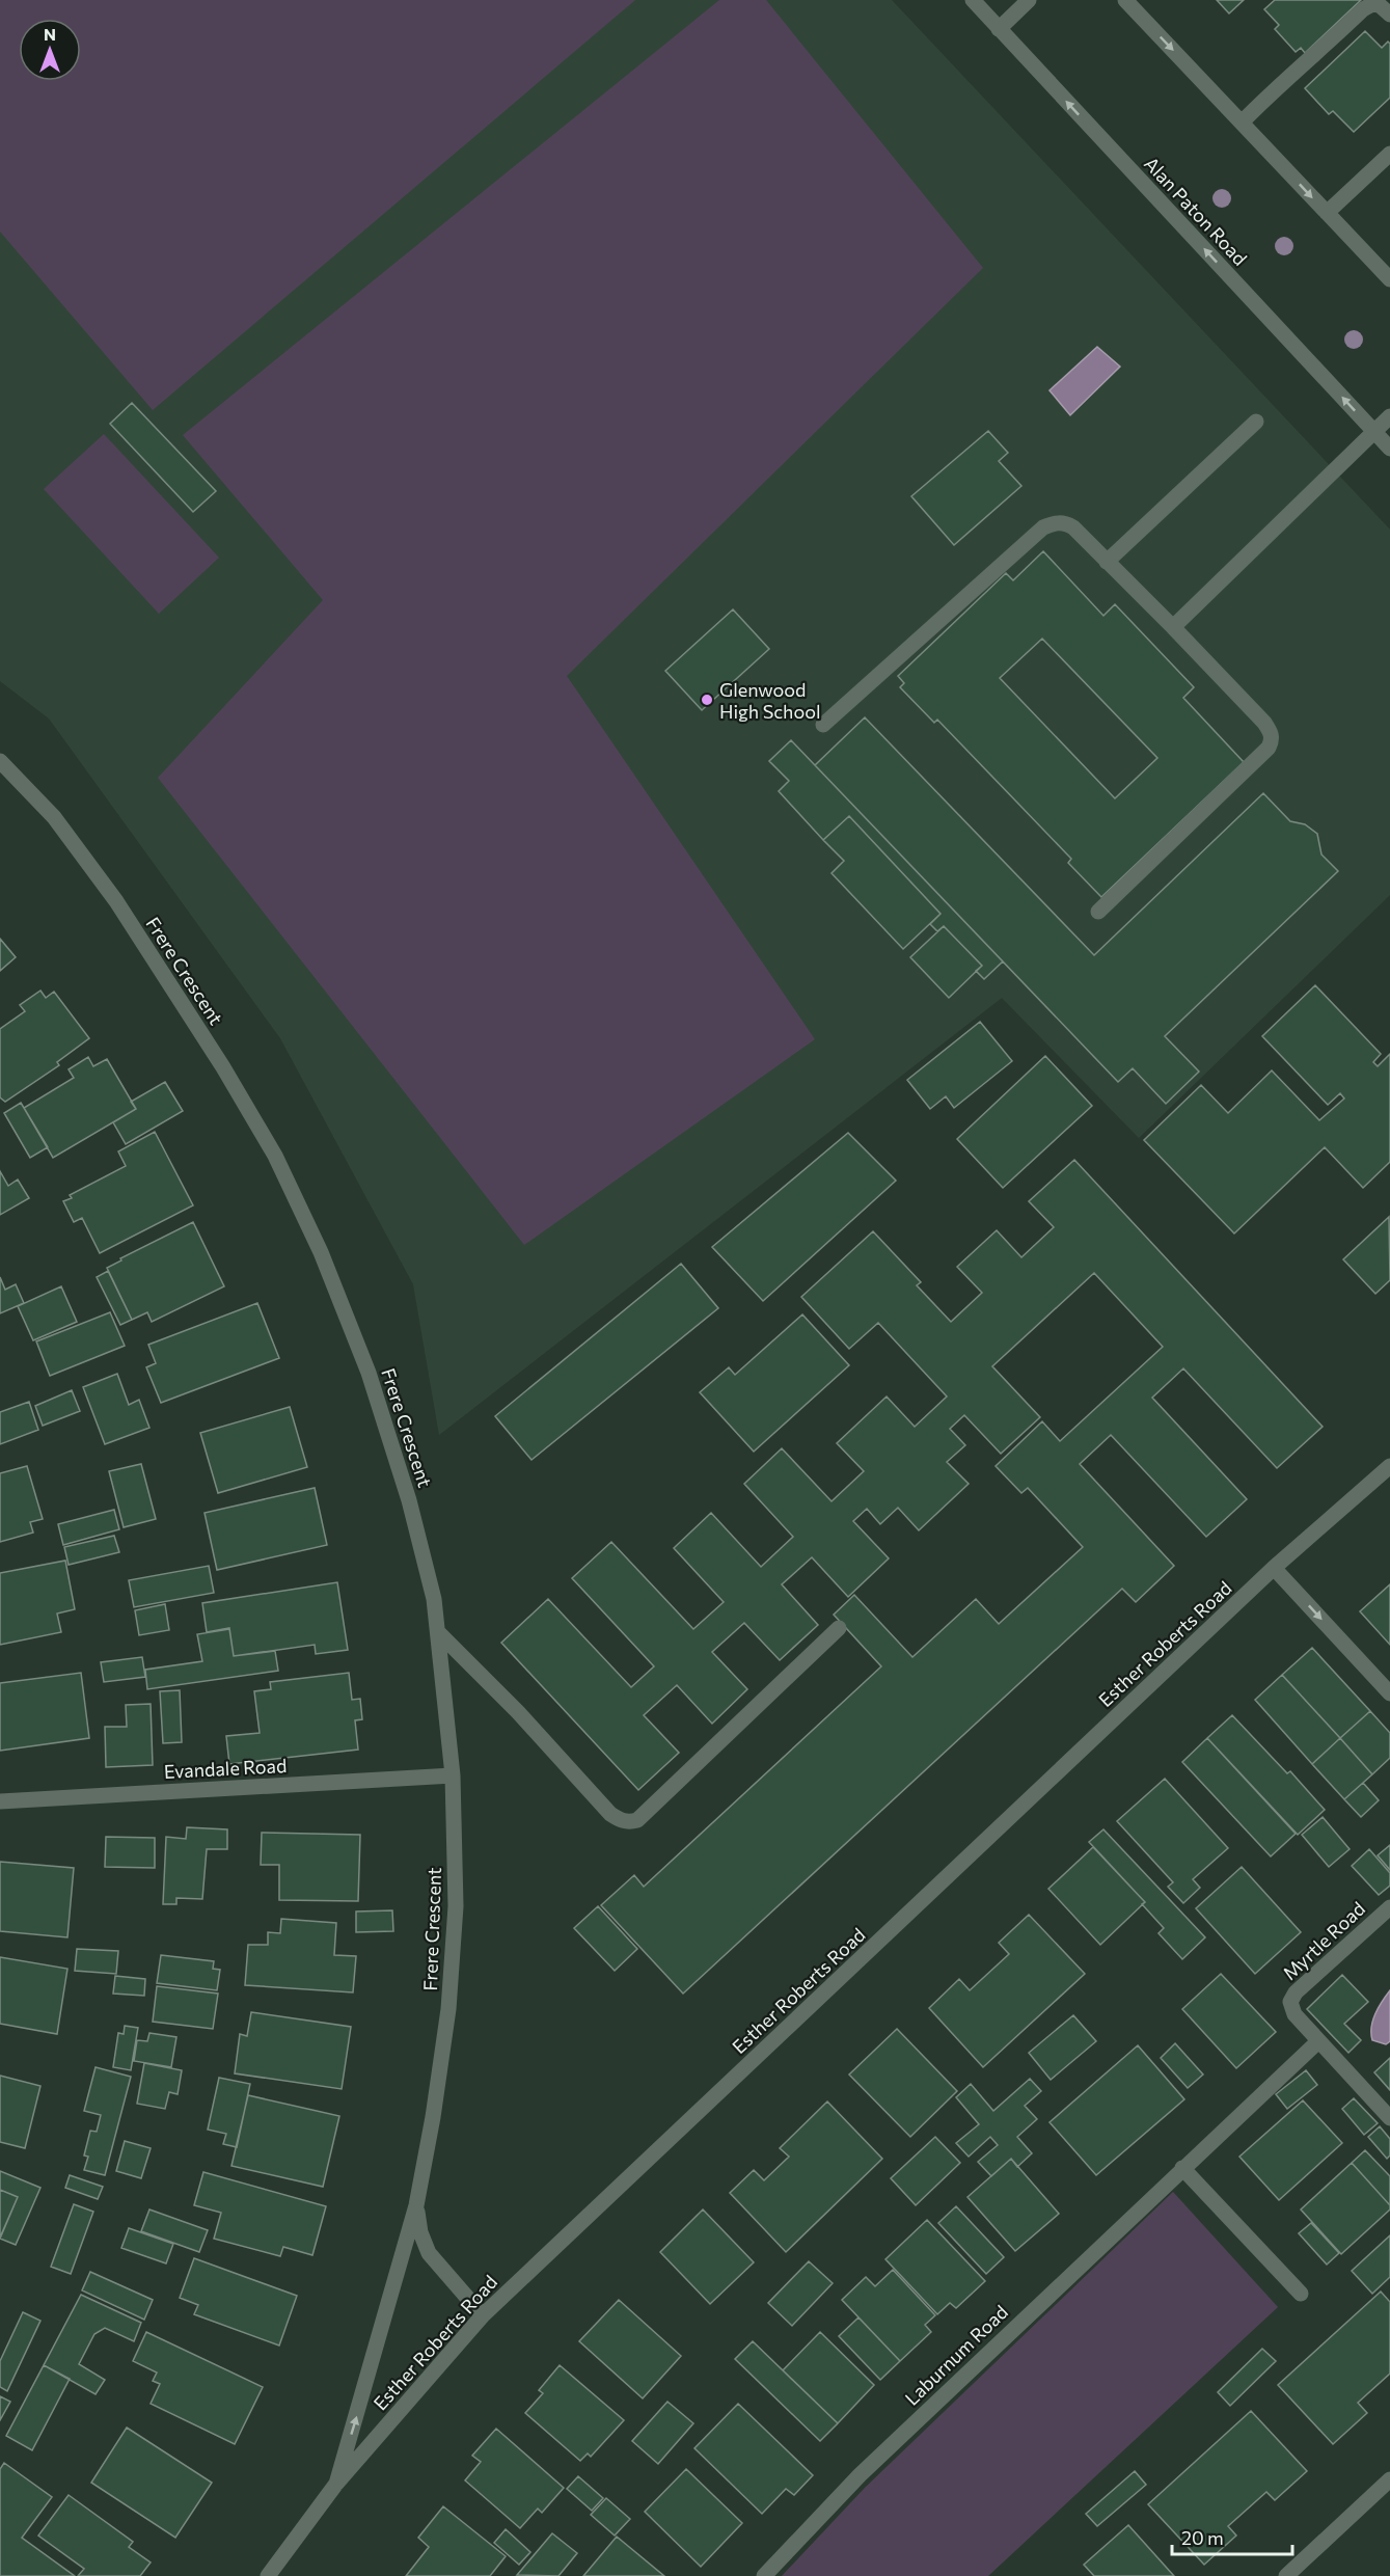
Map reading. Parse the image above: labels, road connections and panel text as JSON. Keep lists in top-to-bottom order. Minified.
{"streets":{"street":["Alan Paton Road","Frere Crescent","Esther Roberts Road","Evandale Road","Myrtle Road","Laburnum Road"]},"crossings":[["Frere Crescent","Esther Roberts Road"],["Frere Crescent","Evandale Road"],["Myrtle Road","Laburnum Road"]],"places":["Glenwood High School"],"scale_bar":"20 m","north":"top"}
